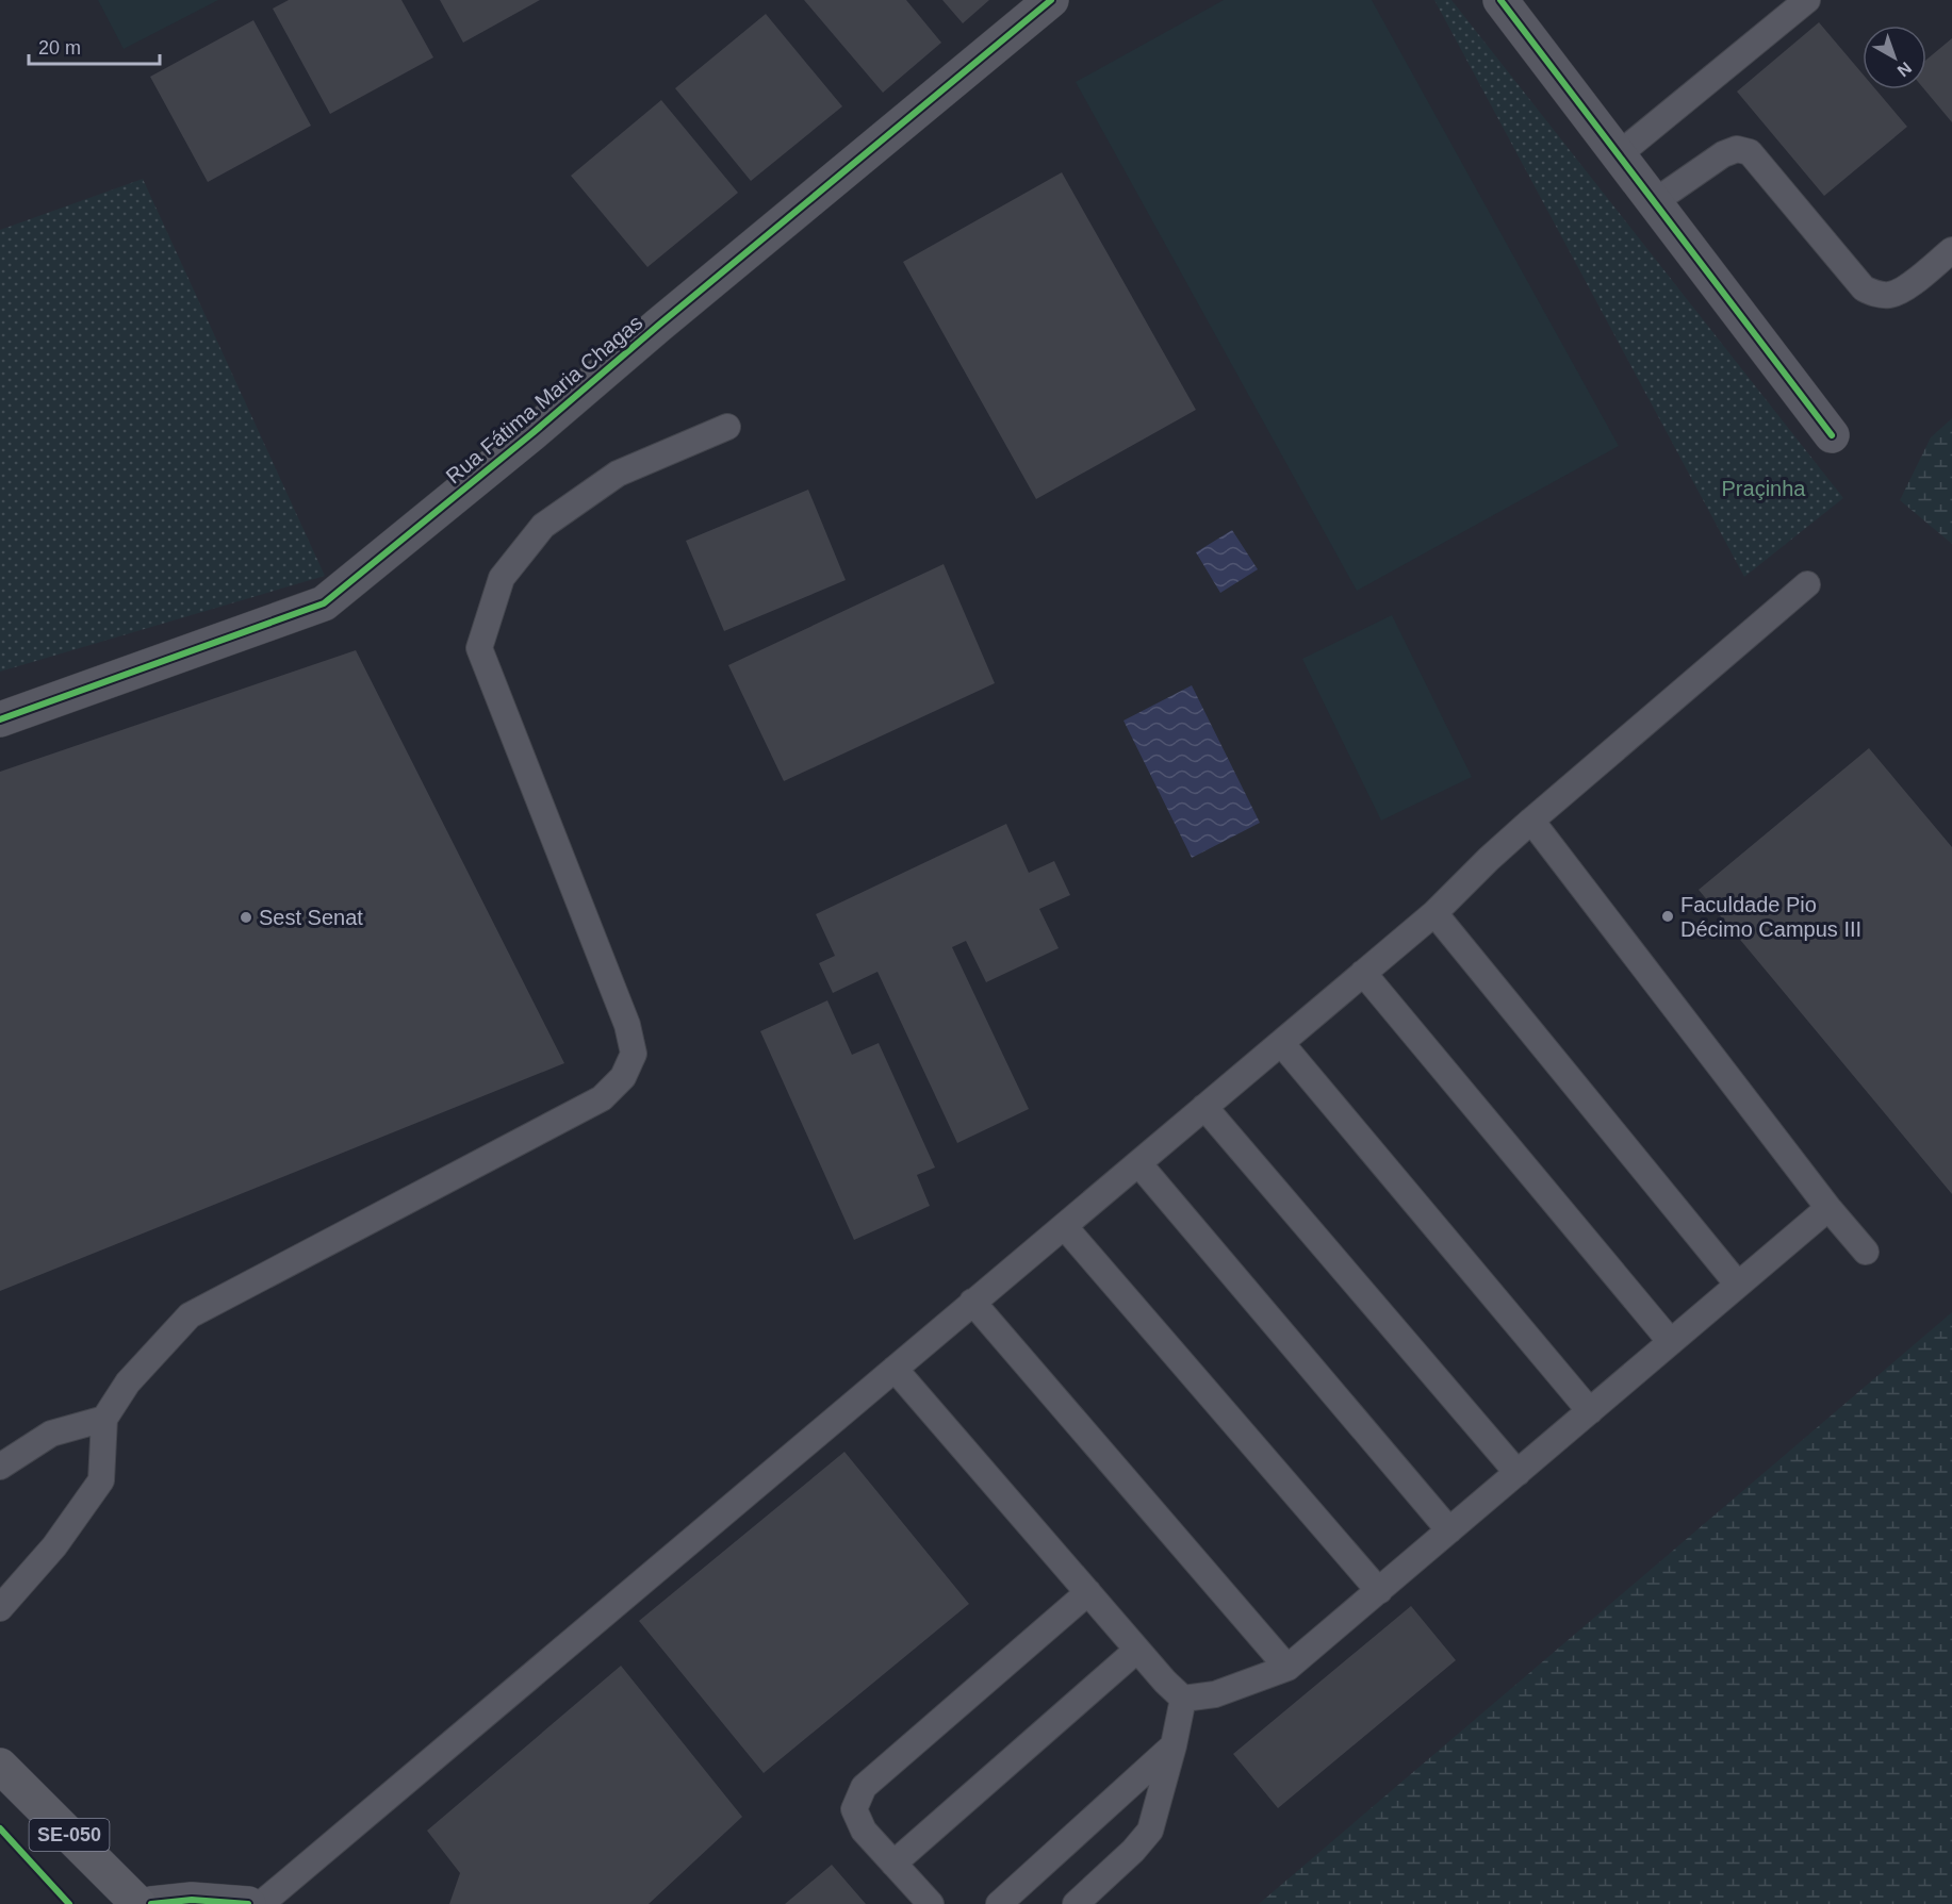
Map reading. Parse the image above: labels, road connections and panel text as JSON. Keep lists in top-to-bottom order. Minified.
{"streets":{"main road":["SE-050"],"street":["Rua Fátima Maria Chagas"]},"parks":["Praçinha"],"places":["Faculdade Pio Décimo Campus III","Sest Senat"],"scale_bar":"20 m","north":"bottom right"}
